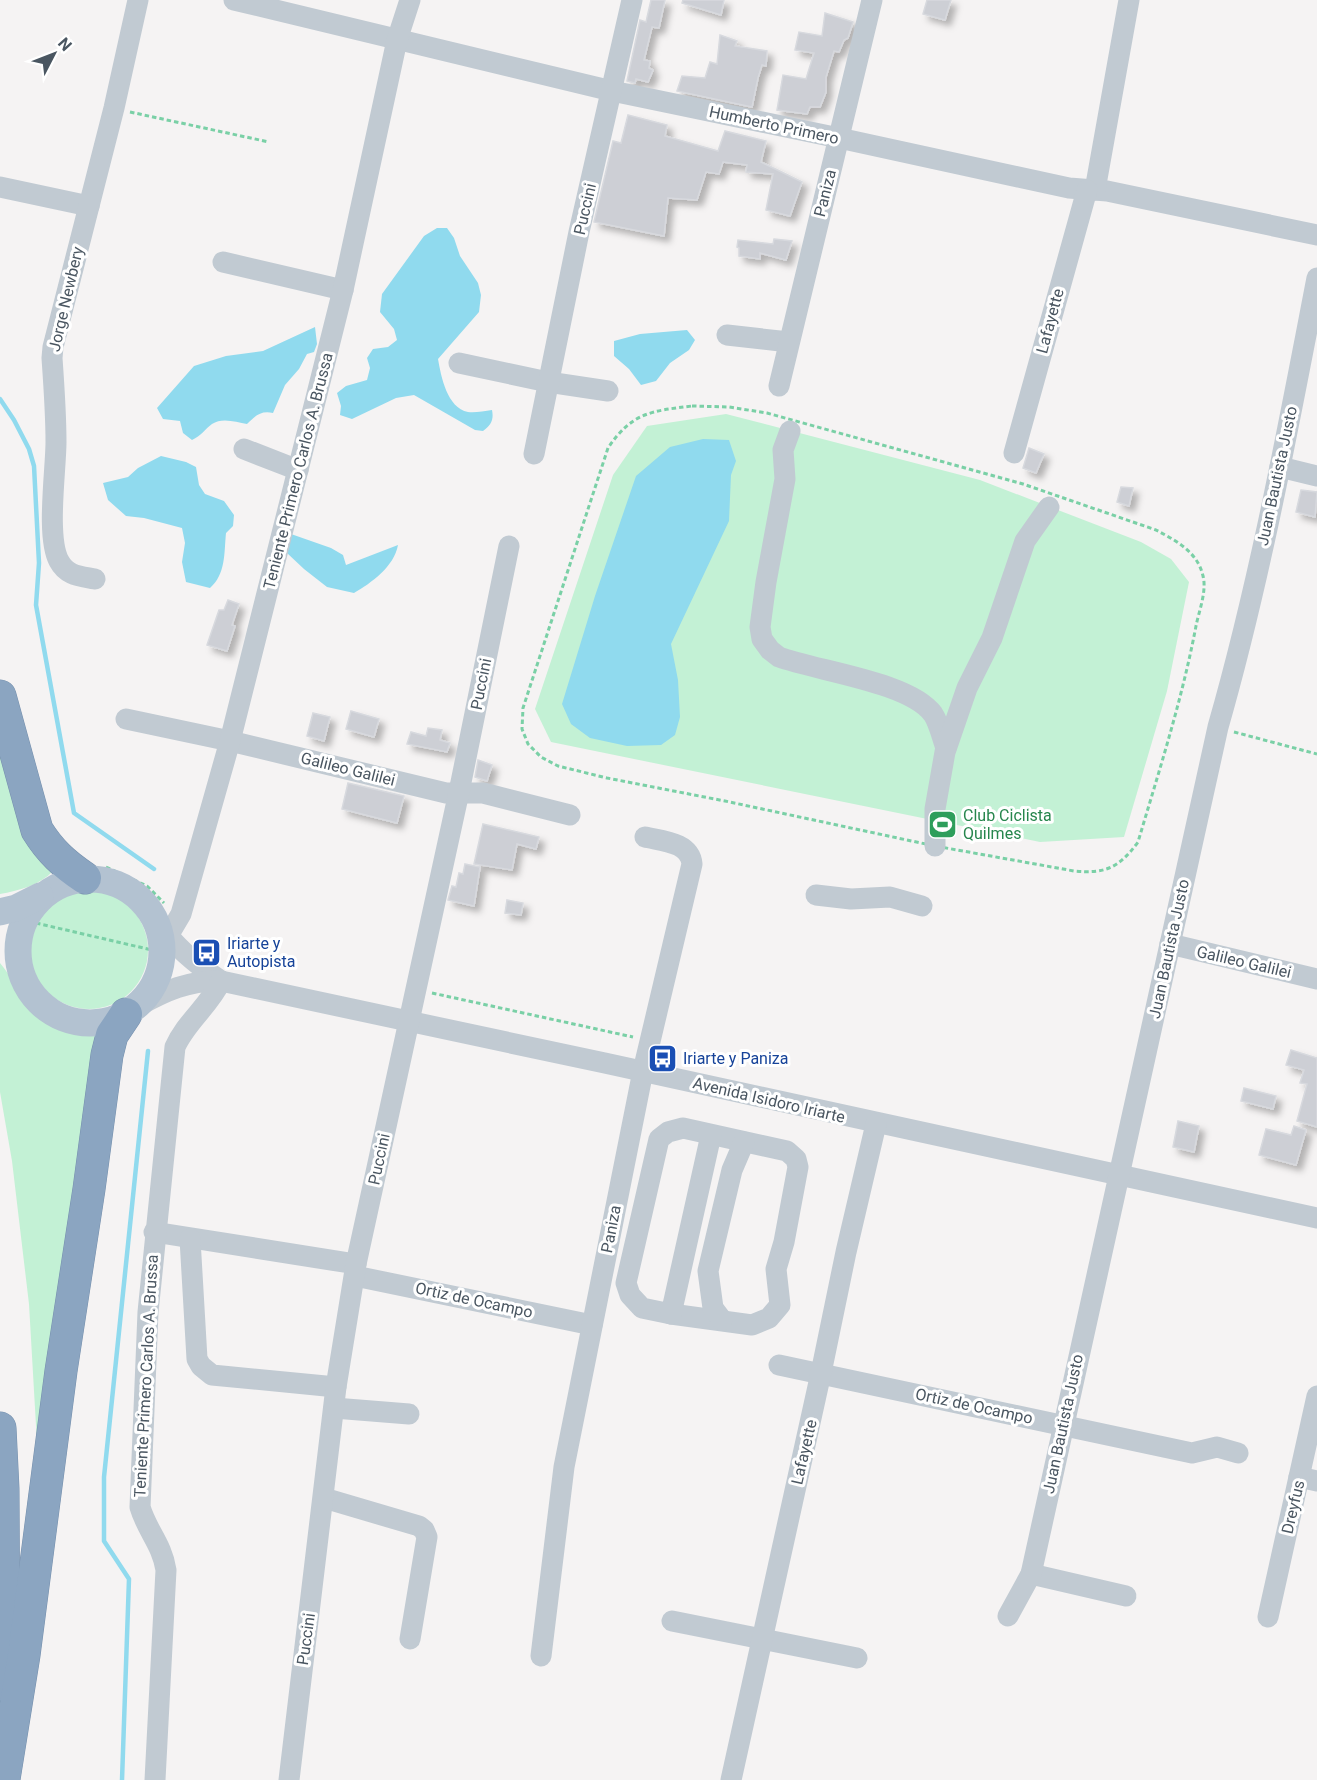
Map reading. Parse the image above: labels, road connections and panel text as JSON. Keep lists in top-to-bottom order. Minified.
{"streets":{"street":["Humberto Primero","Paniza","Puccini","Jorge Newbery","Lafayette","Teniente Primero Carlos A. Brussa","Juan Bautista Justo","Galileo Galilei","Avenida Isidoro Iriarte","Ortiz de Ocampo","Dreyfus"]},"crossings":[["Humberto Primero","Paniza"],["Humberto Primero","Puccini"],["Humberto Primero","Lafayette"],["Humberto Primero","Teniente Primero Carlos A. Brussa"],["Paniza","Avenida Isidoro Iriarte"],["Paniza","Ortiz de Ocampo"],["Puccini","Galileo Galilei"],["Puccini","Avenida Isidoro Iriarte"],["Puccini","Ortiz de Ocampo"],["Lafayette","Avenida Isidoro Iriarte"],["Lafayette","Ortiz de Ocampo"],["Teniente Primero Carlos A. Brussa","Galileo Galilei"],["Teniente Primero Carlos A. Brussa","Avenida Isidoro Iriarte"],["Teniente Primero Carlos A. Brussa","Ortiz de Ocampo"],["Juan Bautista Justo","Galileo Galilei"],["Juan Bautista Justo","Avenida Isidoro Iriarte"],["Juan Bautista Justo","Ortiz de Ocampo"]],"places":{"sports":["Club Ciclista Quilmes"],"bus stop":["Iriarte y Autopista","Iriarte y Paniza"]},"north":"top right"}
